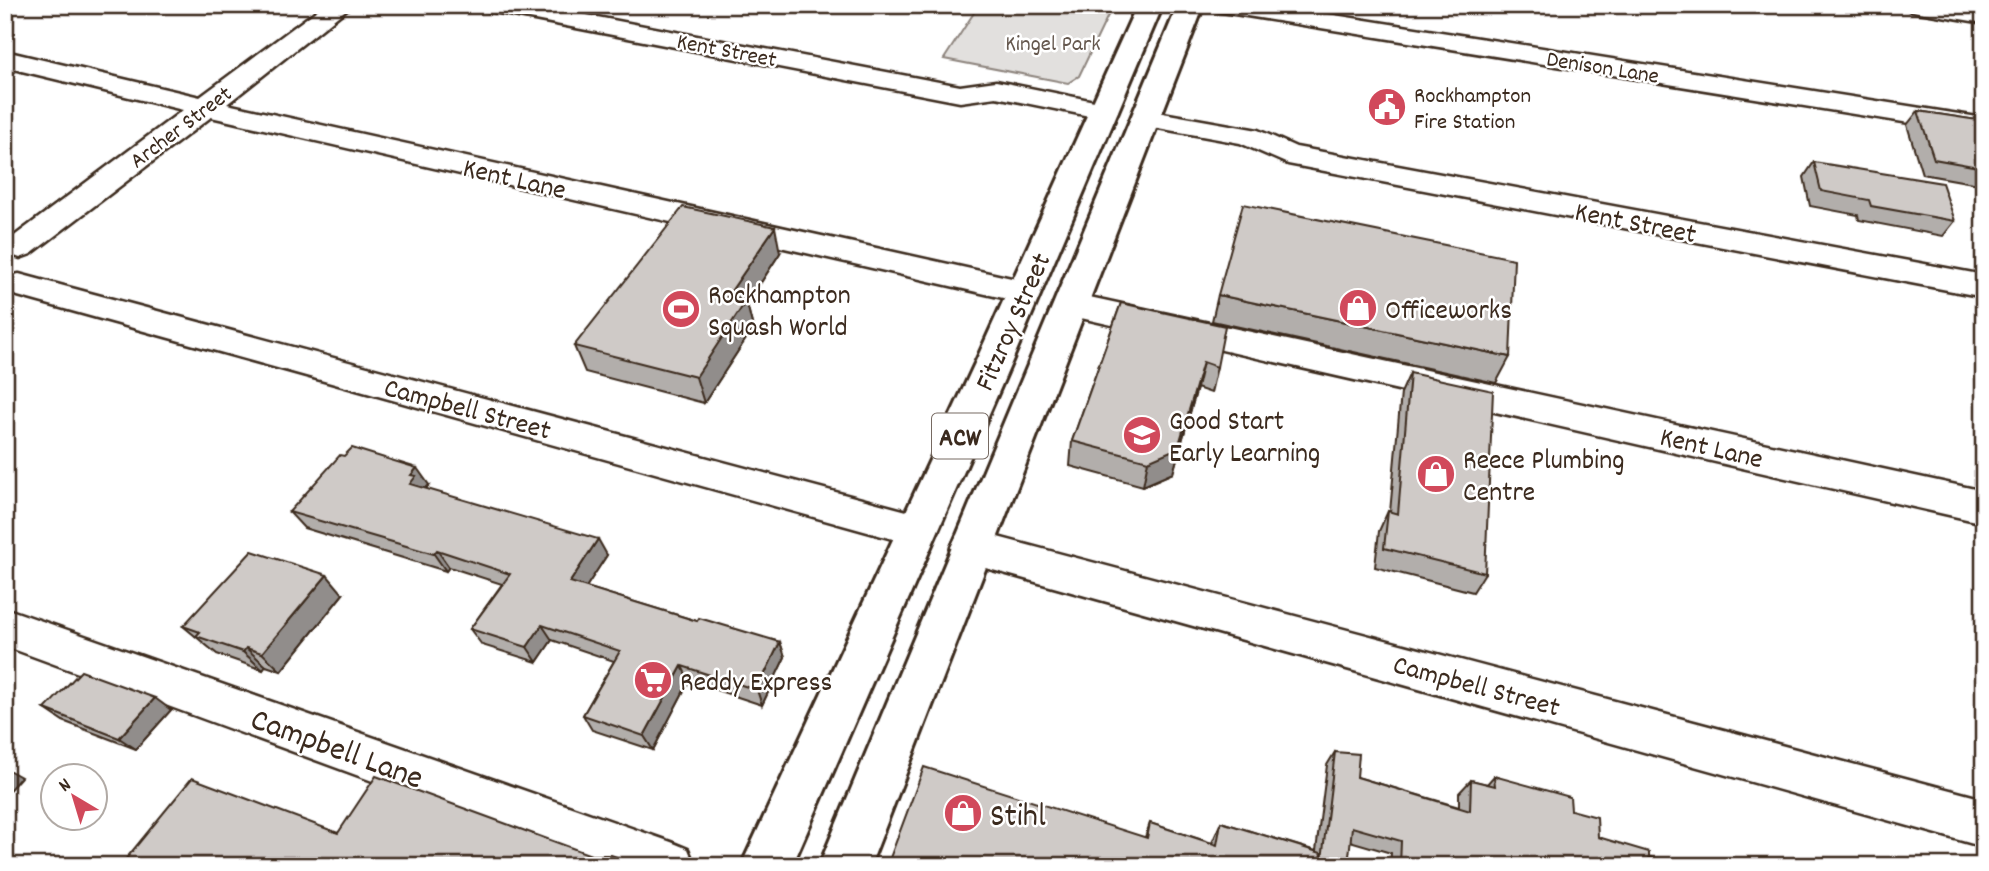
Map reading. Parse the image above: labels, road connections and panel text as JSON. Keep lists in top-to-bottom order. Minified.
{"streets":{"main road":["Kent Street","Fitzroy Street","ACW"],"street":["Denison Lane","Archer Street","Kent Lane","Campbell Street","Campbell Lane"]},"crossings":[["Kent Street","Fitzroy Street"],["Archer Street","Kent Lane"],["Kent Lane","Fitzroy Street"],["Fitzroy Street","Campbell Street"]],"parks":["Kingel Park"],"places":{"public building":["Rockhampton Fire Station"],"shop":["Officeworks","Reece Plumbing Centre","Stihl"],"sports":["Rockhampton Squash World"],"school or university":["Good Start Early Learning"],"supermarket":["Reddy Express"]},"north":"top left"}
